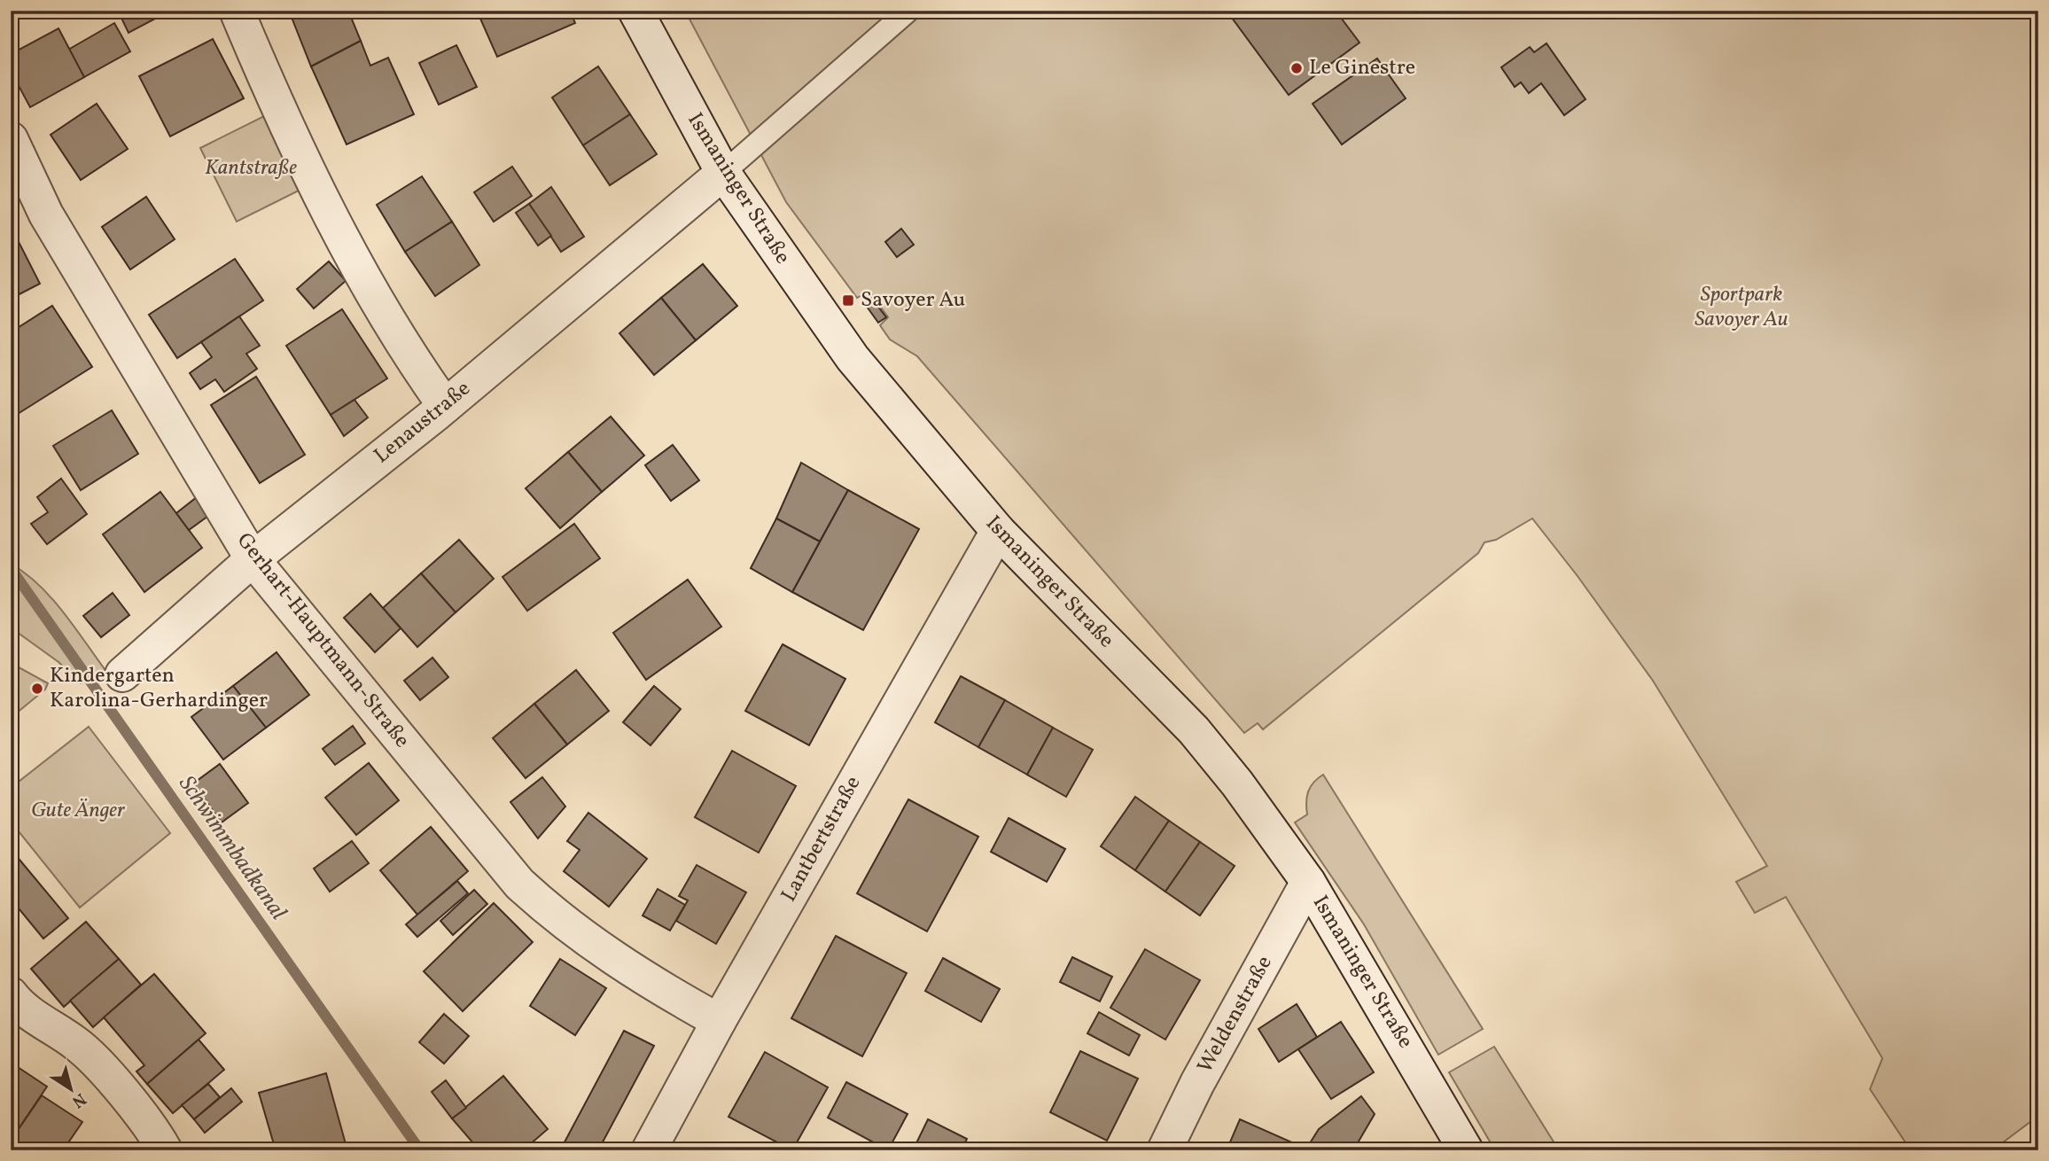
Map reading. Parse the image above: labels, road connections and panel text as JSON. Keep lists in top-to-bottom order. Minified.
{"streets":{"street":["Ismaninger Straße","Lenaustraße","Gerhart-Hauptmann-Straße","Lantbertstraße","Weldenstraße"]},"crossings":[["Ismaninger Straße","Lenaustraße"],["Ismaninger Straße","Lantbertstraße"],["Ismaninger Straße","Weldenstraße"],["Lenaustraße","Gerhart-Hauptmann-Straße"],["Gerhart-Hauptmann-Straße","Lantbertstraße"]],"water":["Schwimmbadkanal"],"parks":["Kantstraße","Sportpark Savoyer Au","Gute Änger"],"places":{"other":["Le Ginestre","Kindergarten Karolina-Gerhardinger"],"transit":["Savoyer Au"]},"north":"bottom right"}
